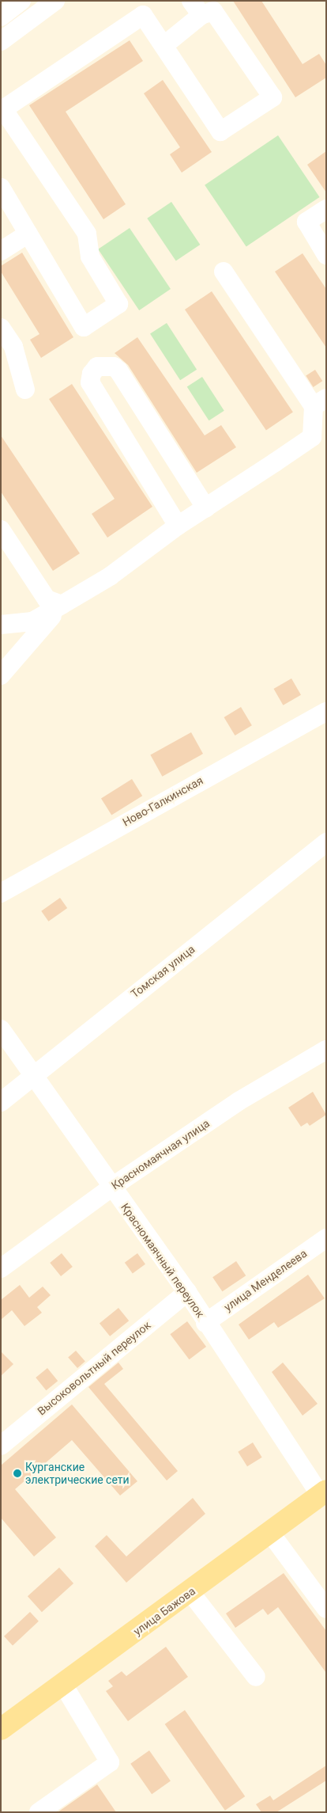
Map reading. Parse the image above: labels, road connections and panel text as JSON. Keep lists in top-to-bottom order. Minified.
{"streets":{"main road":["улица Бажова"],"street":["Ново-Галкинская","Томская улица","Красномаячная улица","Красномаячный переулок","улица Менделеева","Высоковольтный переулок"]},"crossings":[["Томская улица","Красномаячный переулок"],["Красномаячная улица","Красномаячный переулок"],["Красномаячный переулок","улица Менделеева"],["Красномаячный переулок","Высоковольтный переулок"],["Красномаячный переулок","улица Бажова"]],"places":["Курганские электрические сети"]}
